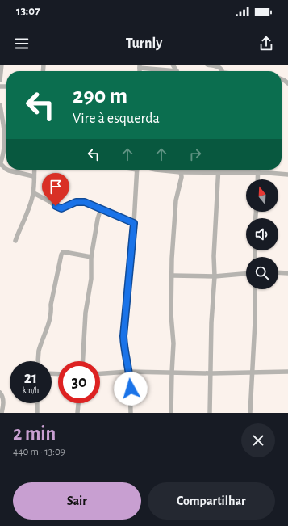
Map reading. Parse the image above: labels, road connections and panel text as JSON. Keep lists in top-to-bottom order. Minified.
{"north":"top","page":{"status":"13:07","header":"Turnly","turn":["290 m","Vire à esquerda"],"speed":"21 km/h","limit":"30","heading":["2 min","440 m · 13:09"],"buttons":["Sair","Compartilhar"]}}
